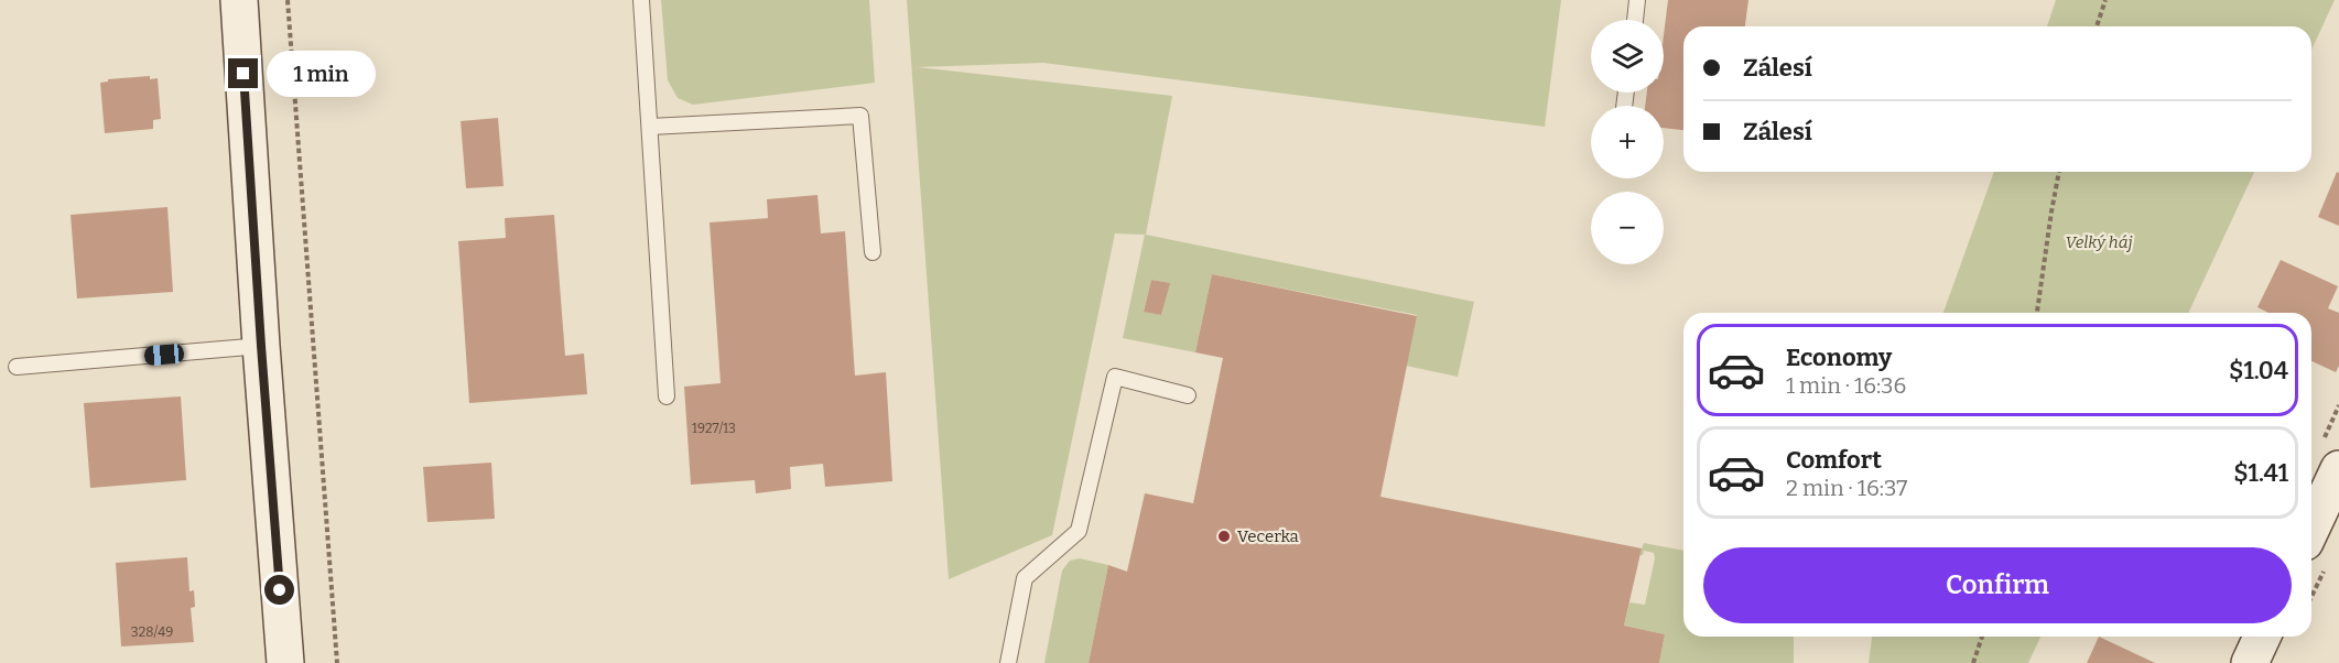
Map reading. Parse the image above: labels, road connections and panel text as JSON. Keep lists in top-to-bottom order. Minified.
{"parks":["Velký háj"],"places":["Vecerka"],"house_numbers":["1927/13","328/49"],"page":{"map_buttons":["+","−"],"banner":["Zálesí","Zálesí"],"bubble":"1 min","list":[{"name":"Economy","note":"1 min · 16:36","value":"$1.04"},{"name":"Comfort","note":"2 min · 16:37","value":"$1.41"}],"buttons":"Confirm"}}
